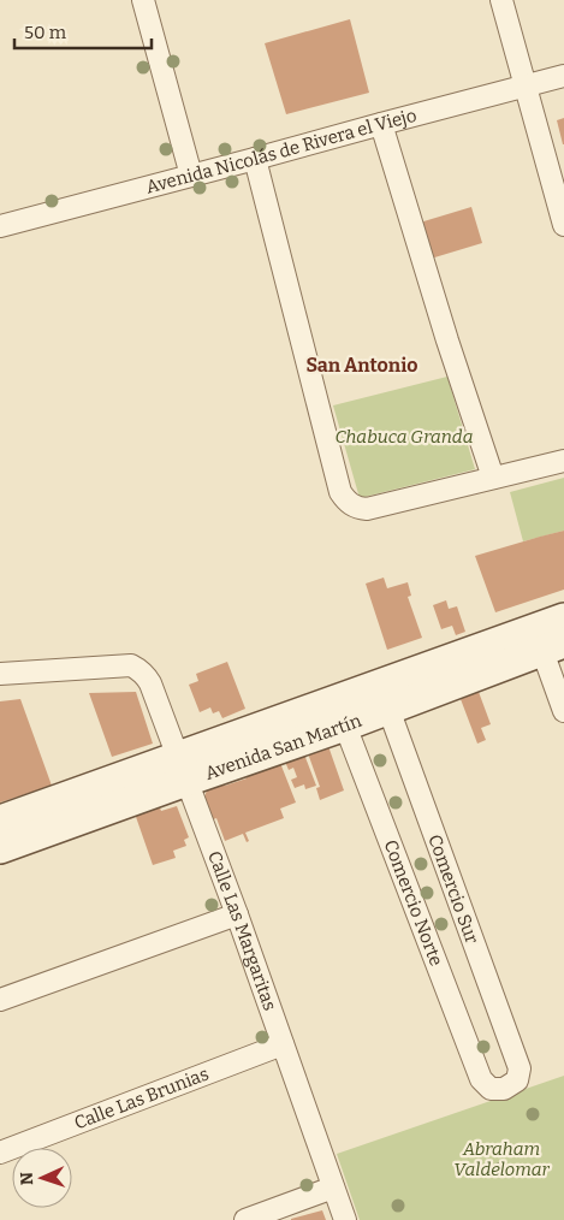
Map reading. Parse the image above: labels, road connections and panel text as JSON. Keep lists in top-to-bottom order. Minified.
{"streets":{"main road":["Avenida San Martín"],"street":["Avenida Nicolás de Rivera el Viejo","Comercio Sur","Comercio Norte","Calle Las Margaritas","Calle Las Brunias"]},"crossings":[["Avenida San Martín","Comercio Sur"],["Avenida San Martín","Comercio Norte"],["Avenida San Martín","Calle Las Margaritas"],["Comercio Sur","Comercio Norte"],["Calle Las Margaritas","Calle Las Brunias"]],"districts":["San Antonio"],"parks":["Chabuca Granda","Abraham Valdelomar"],"scale_bar":"50 m","north":"left"}
